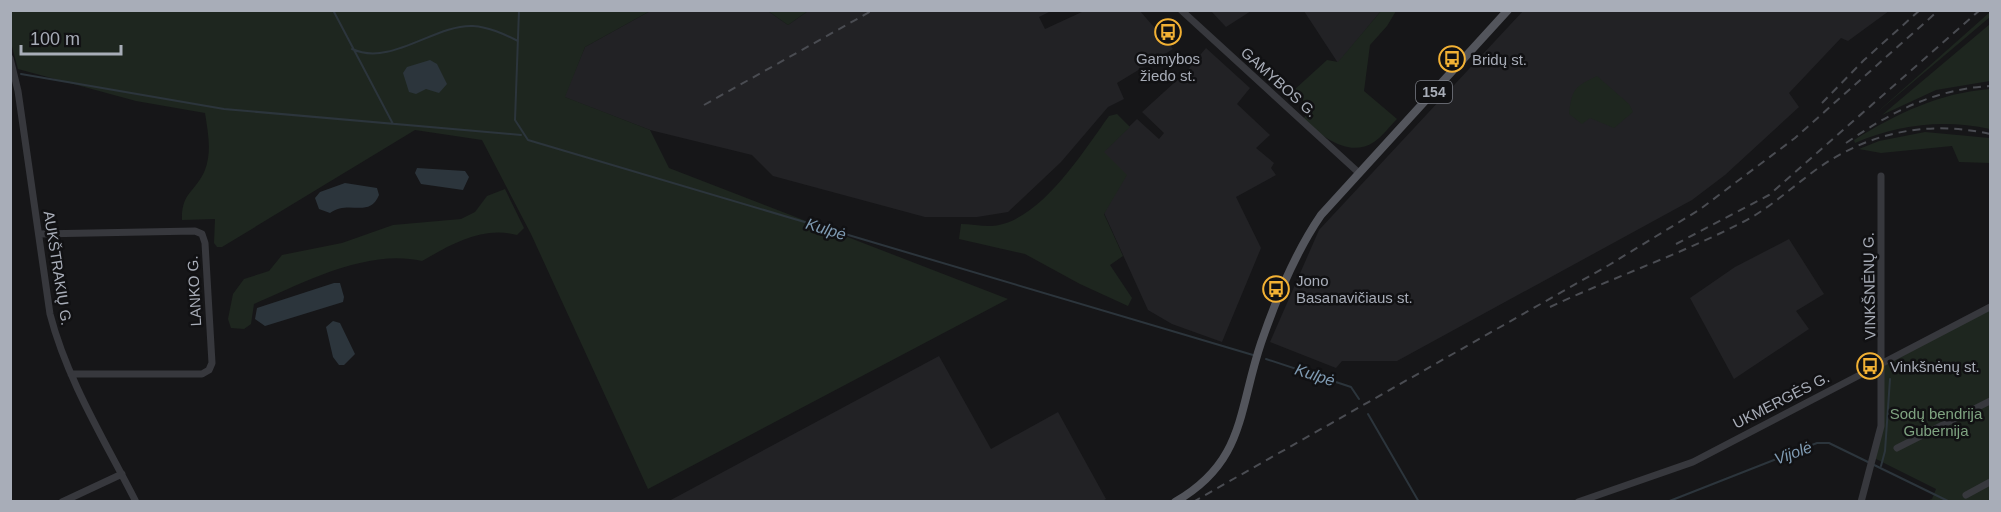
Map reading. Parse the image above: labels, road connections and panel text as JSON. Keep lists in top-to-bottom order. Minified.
{"streets":{"main road":["154"],"street":["GAMYBOS G.","AUKŠTRAKIŲ G.","VINKŠNĖNŲ G.","LANKO G.","UKMERGĖS G."]},"crossings":[["GAMYBOS G.","154"],["AUKŠTRAKIŲ G.","LANKO G."],["VINKŠNĖNŲ G.","UKMERGĖS G."]],"water":["Kulpė","Vijolė"],"parks":["Sodų bendrija Gubernija"],"places":{"bus stop":["Gamybos žiedo st.","Bridų st.","Jono Basanavičiaus st.","Vinkšnėnų st."]},"scale_bar":"100 m"}
